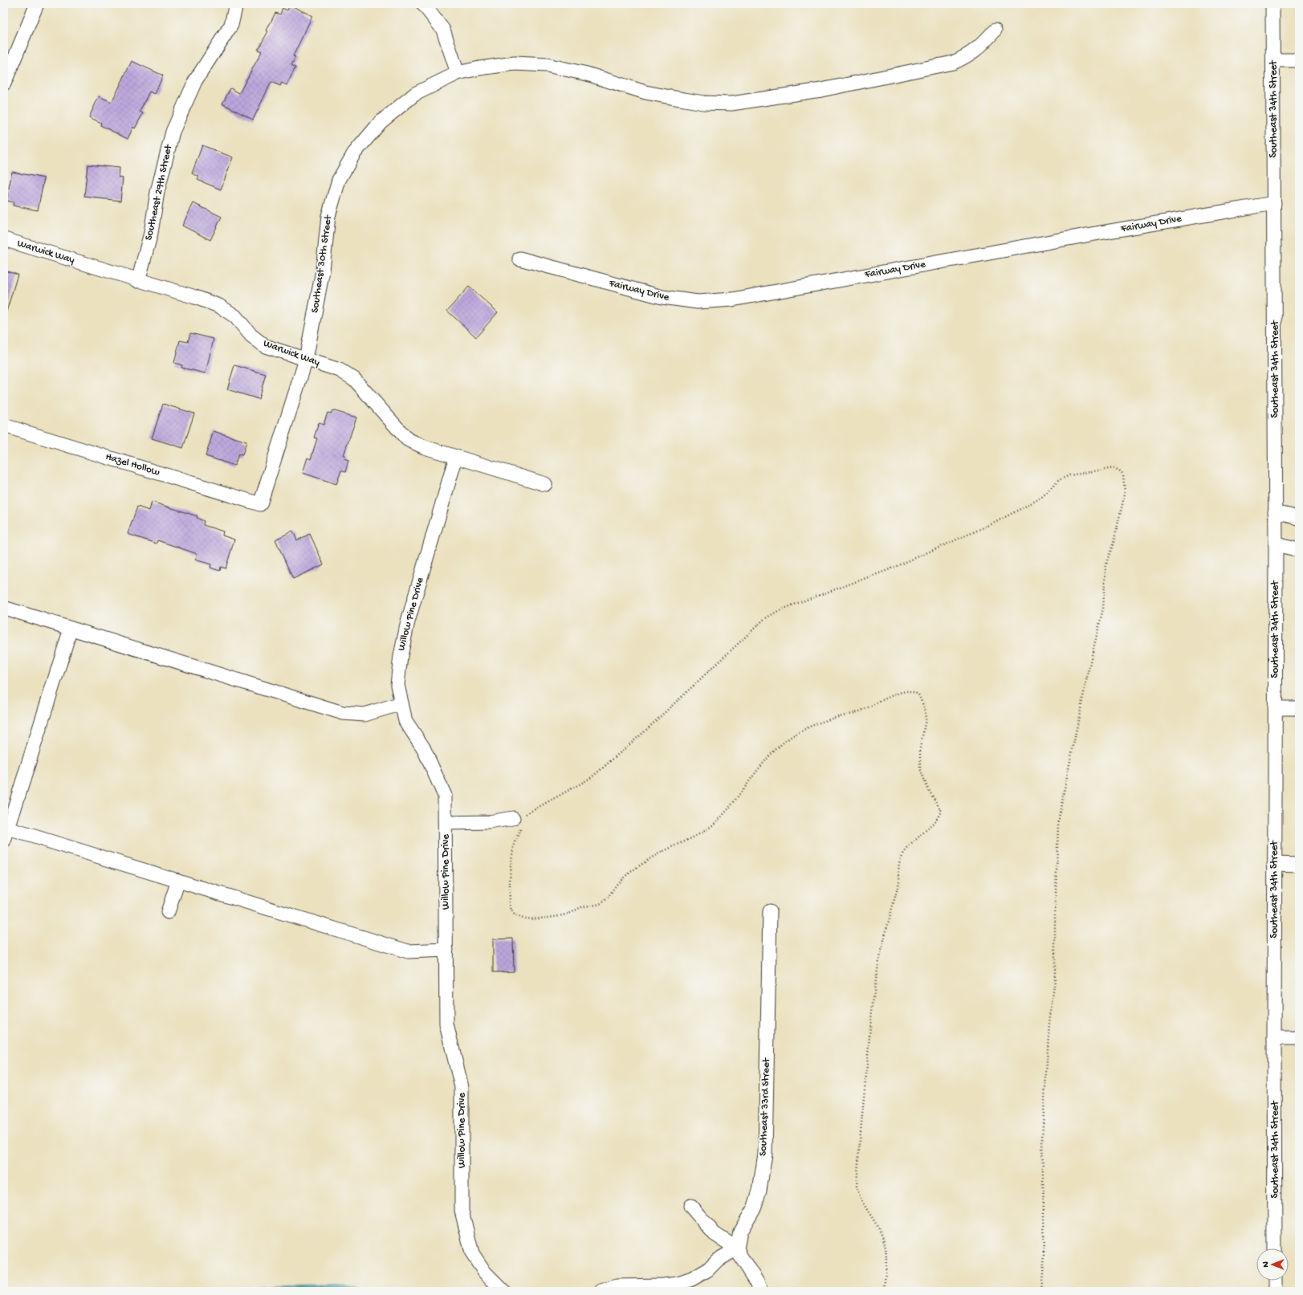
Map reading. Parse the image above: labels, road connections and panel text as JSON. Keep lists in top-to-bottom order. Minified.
{"streets":{"street":["Southeast 34th Street","Southeast 29th Street","Fairway Drive","Warwick Way","Southeast 30th Street","Hazel Hollow","Willow Pine Drive","Southeast 33rd Street"]},"crossings":[["Southeast 34th Street","Fairway Drive"],["Southeast 29th Street","Warwick Way"],["Warwick Way","Southeast 30th Street"],["Warwick Way","Willow Pine Drive"],["Southeast 30th Street","Hazel Hollow"]],"north":"left"}
